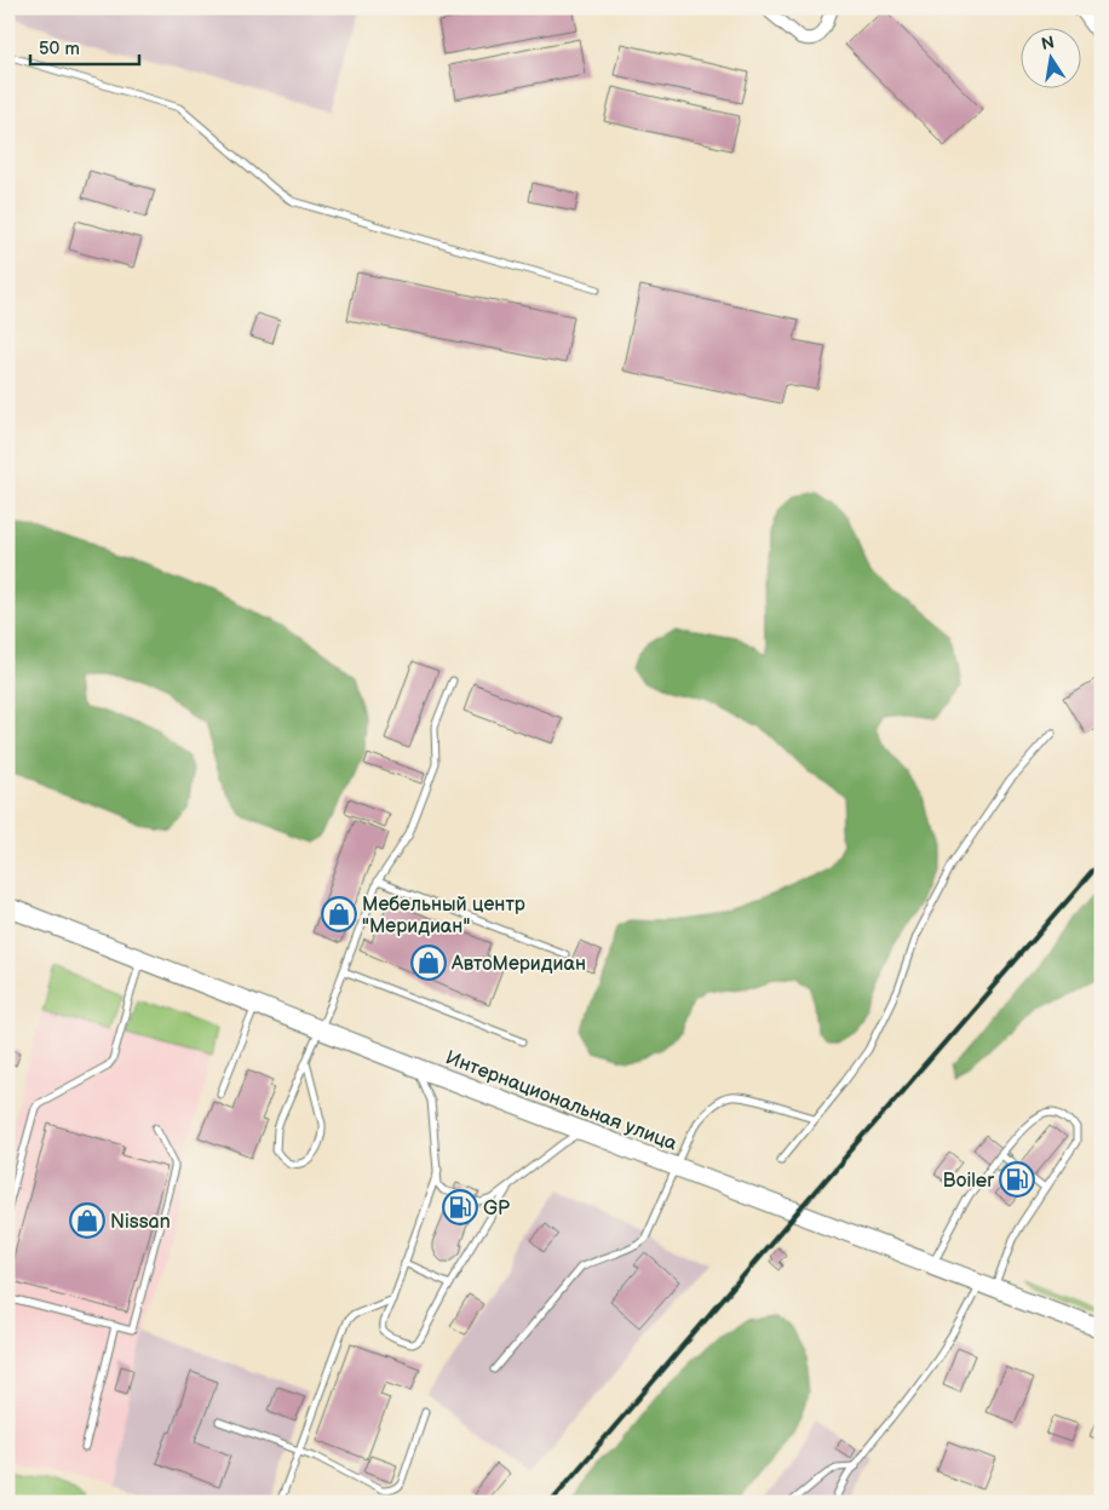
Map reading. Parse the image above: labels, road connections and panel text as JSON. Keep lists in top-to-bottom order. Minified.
{"streets":{"main road":["Интернациональная улица"]},"places":{"shop":["Мебельный центр \"Меридиан\"","АвтоМеридиан","Nissan"],"fuel station":["Boiler","GP"]},"scale_bar":"50 m","north":"top"}
